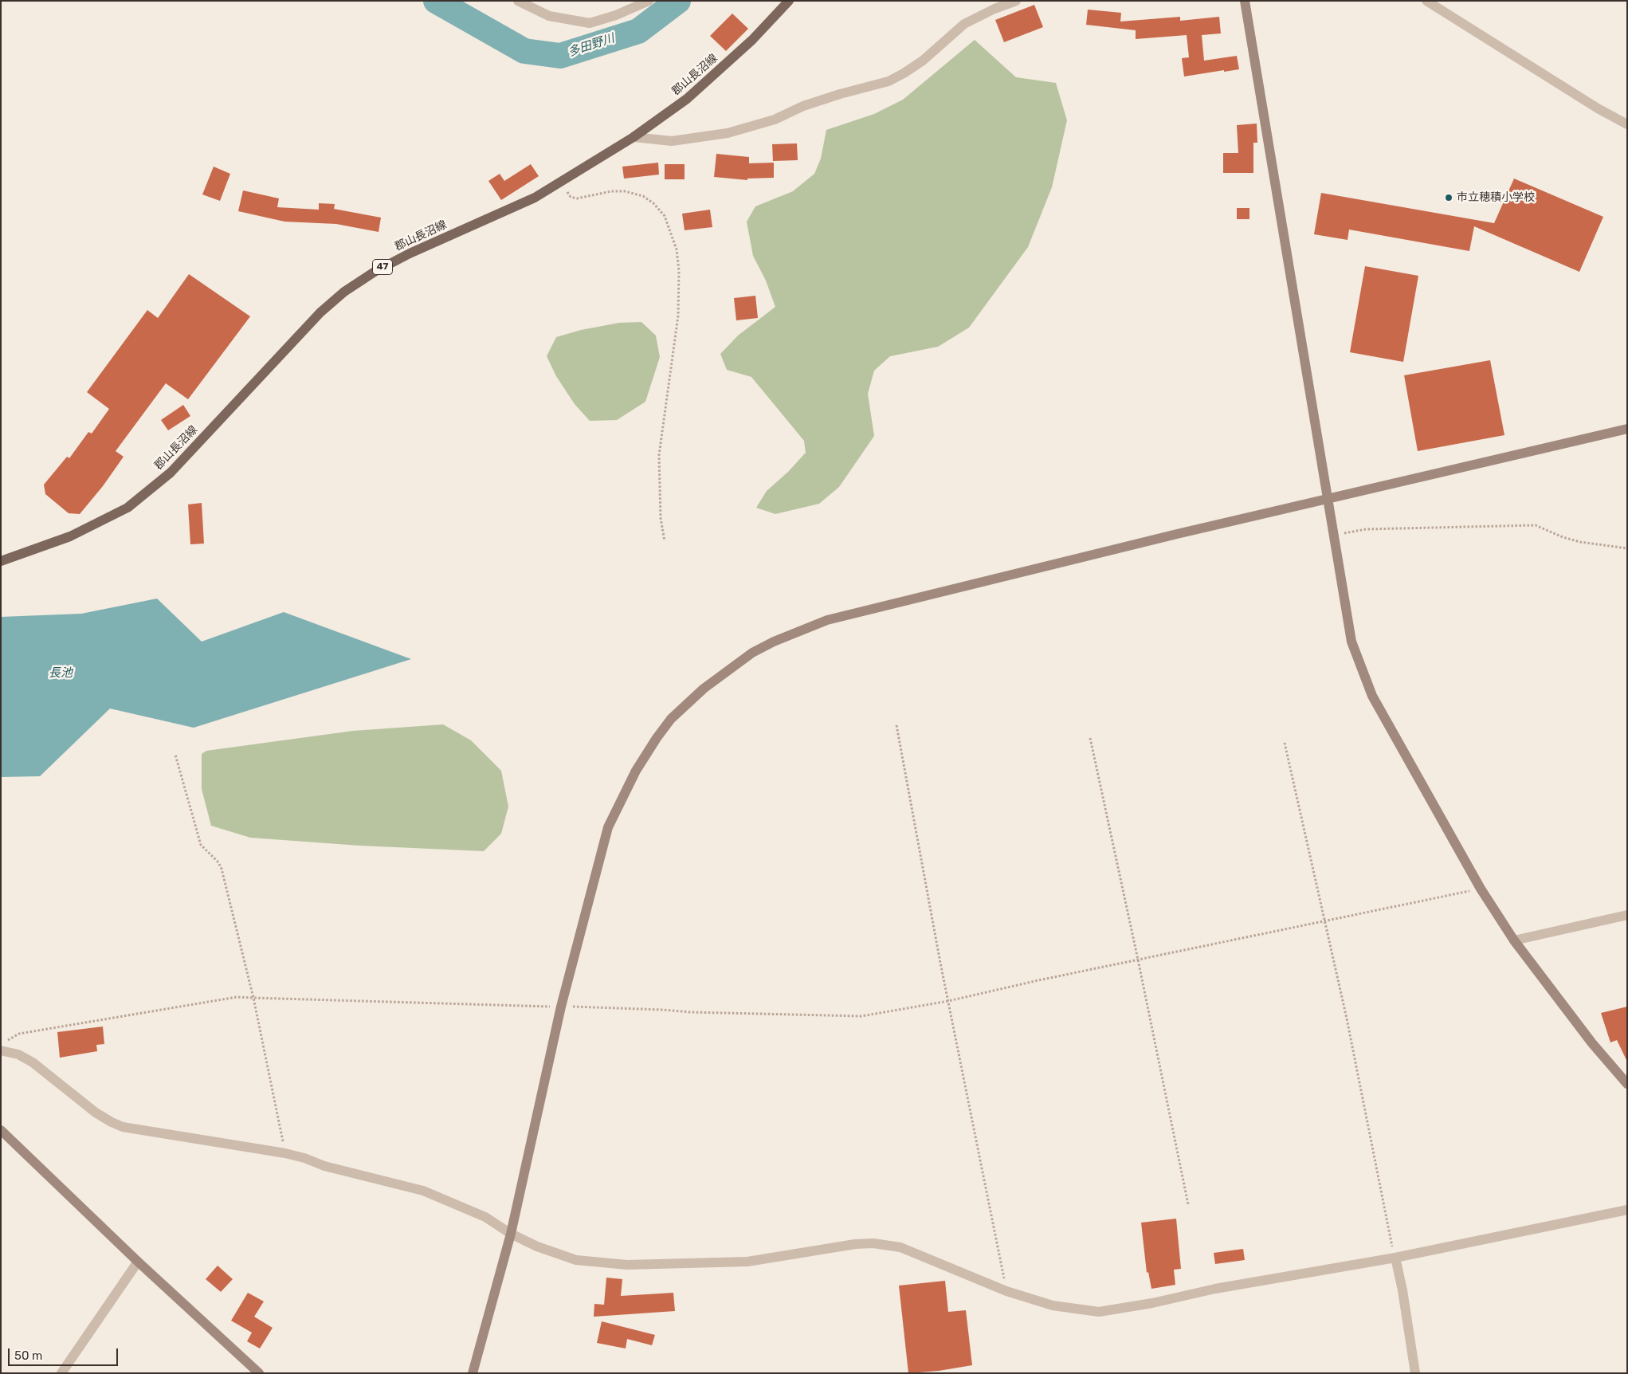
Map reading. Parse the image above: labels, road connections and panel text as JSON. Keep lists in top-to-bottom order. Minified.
{"streets":{"main road":["郡山長沼線","47"]},"water":["多田野川","長池"],"places":["市立穂積小学校"],"scale_bar":"50 m"}
